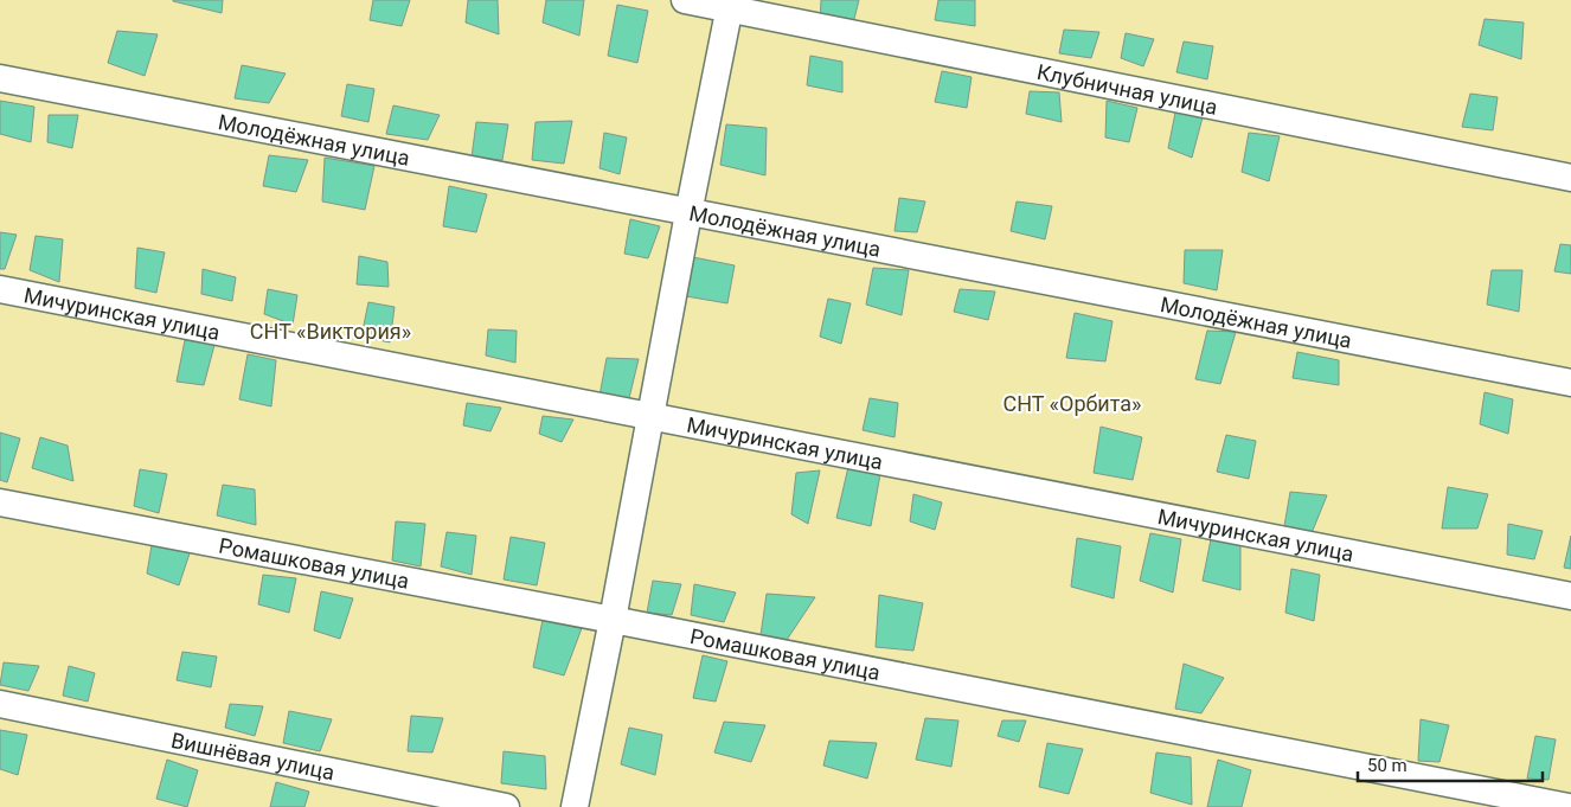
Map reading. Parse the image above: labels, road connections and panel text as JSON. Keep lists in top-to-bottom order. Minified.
{"streets":{"street":["Клубничная улица","Молодёжная улица","Мичуринская улица","Ромашковая улица","Вишнёвая улица"]},"parks":["СНТ «Виктория»","СНТ «Орбита»"],"scale_bar":"50 m"}
